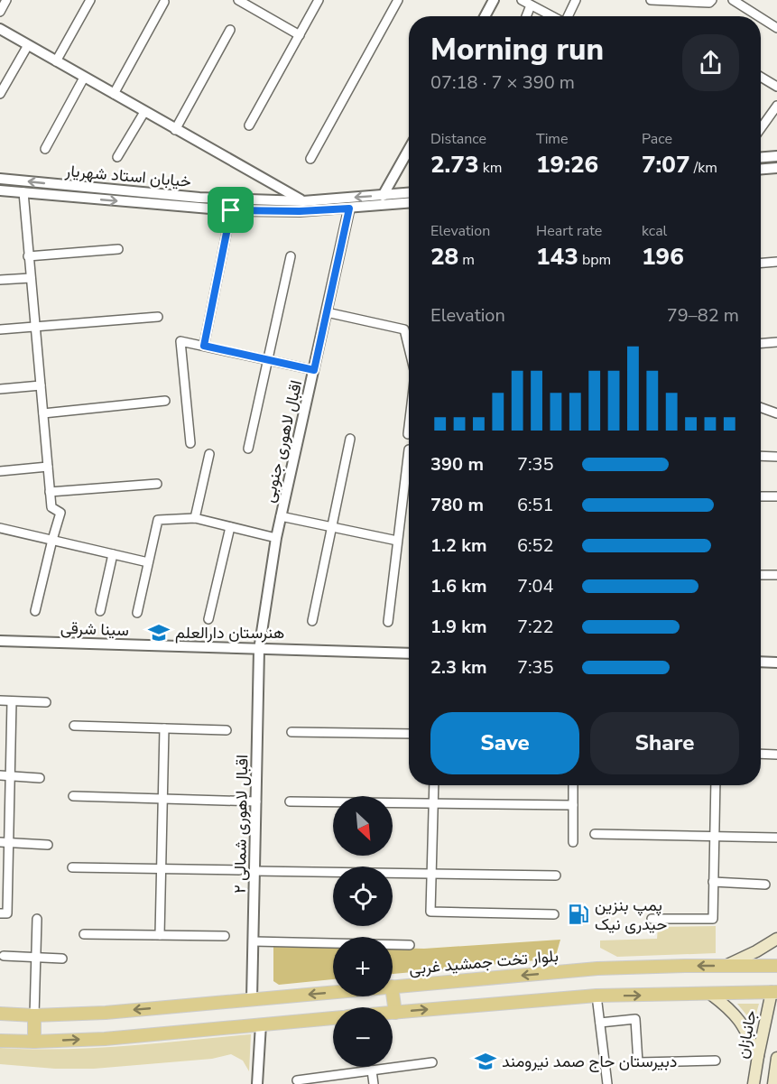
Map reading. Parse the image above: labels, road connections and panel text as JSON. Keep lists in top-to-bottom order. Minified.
{"streets":{"main road":["بلوار تخت جمشید غربی","جانبازان"],"street":["خیابان استاد شهریار","اقبال لاهوری جنوبی","سینا شرقی","اقبال لاهوری شمالی ۲"]},"crossings":[["خیابان استاد شهریار","اقبال لاهوری جنوبی"],["اقبال لاهوری جنوبی","سینا شرقی"],["اقبال لاهوری جنوبی","اقبال لاهوری شمالی ۲"],["سینا شرقی","اقبال لاهوری شمالی ۲"],["اقبال لاهوری شمالی ۲","بلوار تخت جمشید غربی"]],"places":{"school or university":["هنرستان دارالعلم","دبیرستان حاج صمد نیرومند"],"fuel station":["پمپ بنزین حیدری نیک"]},"north":"bottom right","page":{"heading":["Morning run","07:18 · 7 × 390 m"],"stats":[["Distance","2.73 km"],["Time","19:26"],["Pace","7:07 /km"],["Elevation","28 m"],["Heart rate","143 bpm"],["kcal","196"]],"chart":["Elevation","79–82 m"],"list":[{"name":"390 m","note":"7:35"},{"name":"780 m","note":"6:51"},{"name":"1.2 km","note":"6:52"},{"name":"1.6 km","note":"7:04"},{"name":"1.9 km","note":"7:22"},{"name":"2.3 km","note":"7:35"}],"buttons":["Save","Share"],"map_buttons":["+","−"]}}
